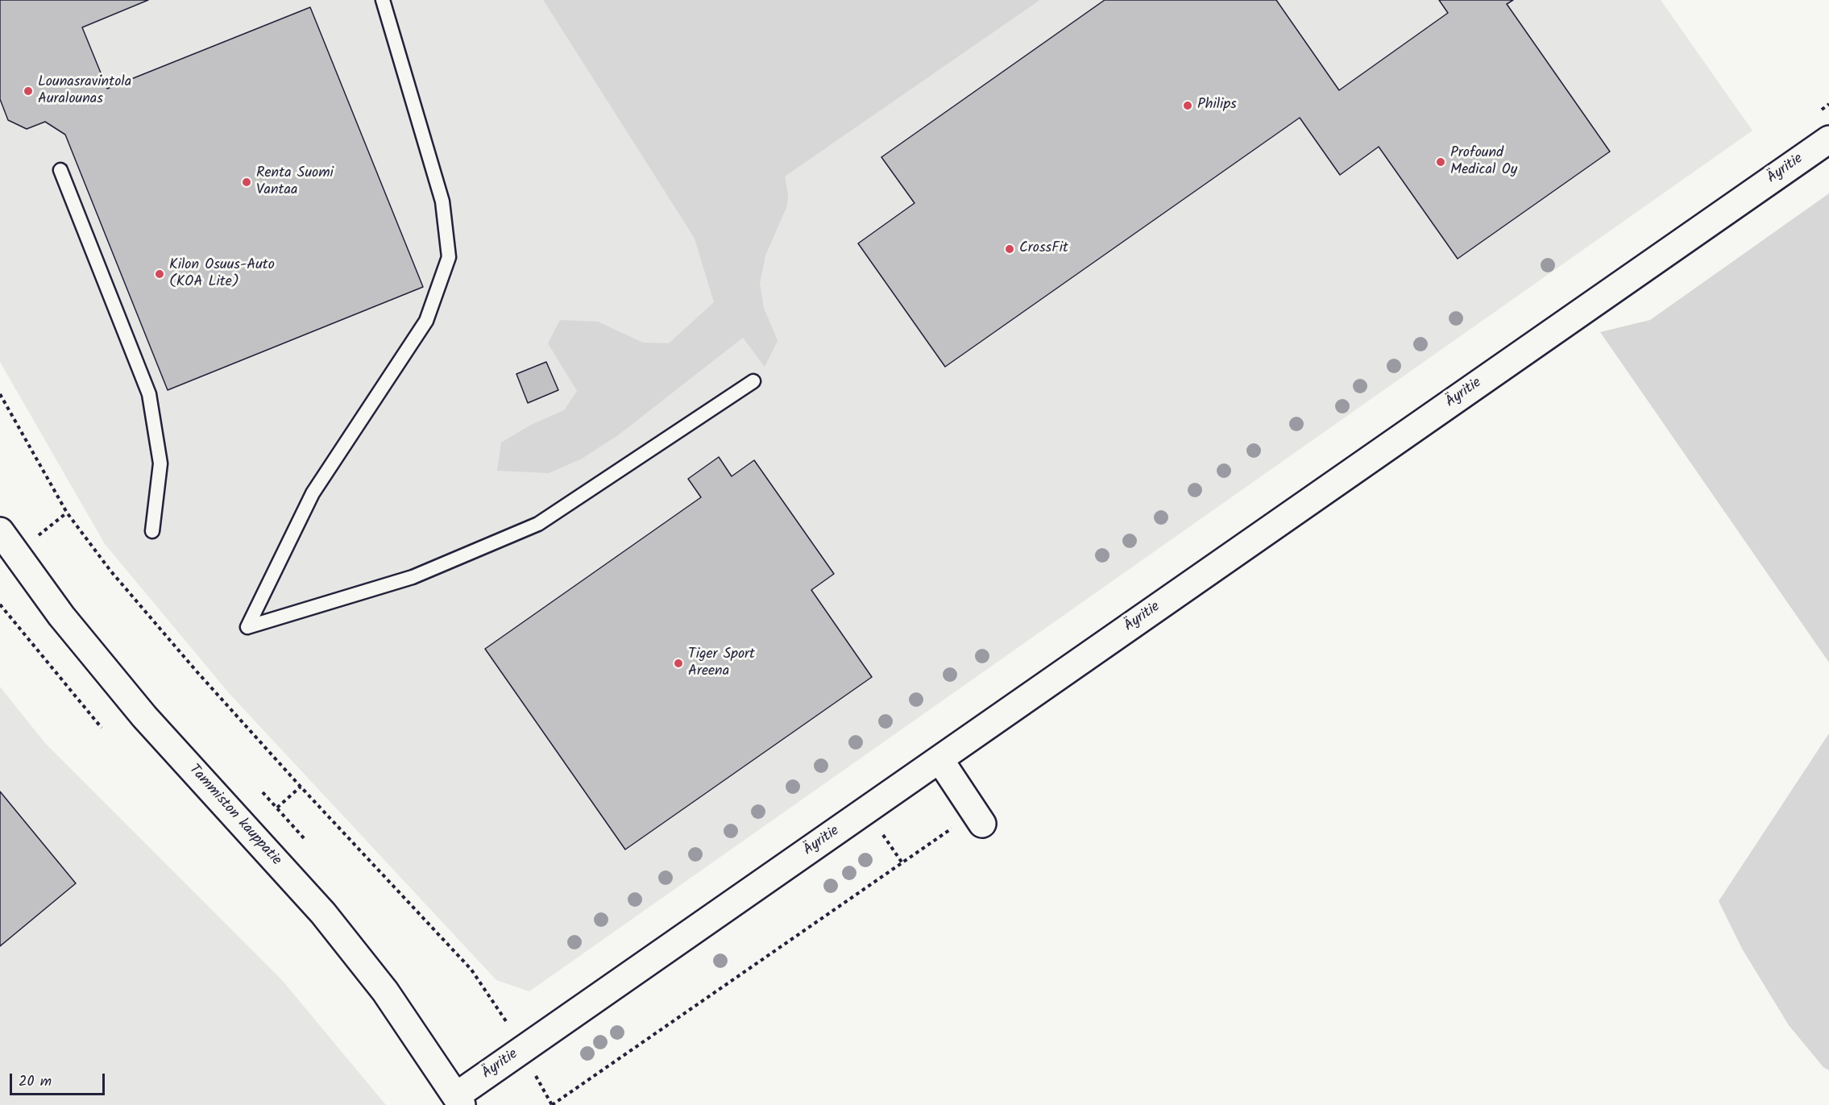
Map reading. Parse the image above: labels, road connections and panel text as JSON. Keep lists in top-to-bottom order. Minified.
{"streets":{"street":["Äyritie","Tammiston kauppatie"]},"crossings":[["Äyritie","Tammiston kauppatie"]],"places":["Lounasravintola Auralounas","Philips","Profound Medical Oy","Renta Suomi Vantaa","CrossFit","Kilon Osuus-Auto (KOA Lite)","Tiger Sport Areena"],"scale_bar":"20 m"}
